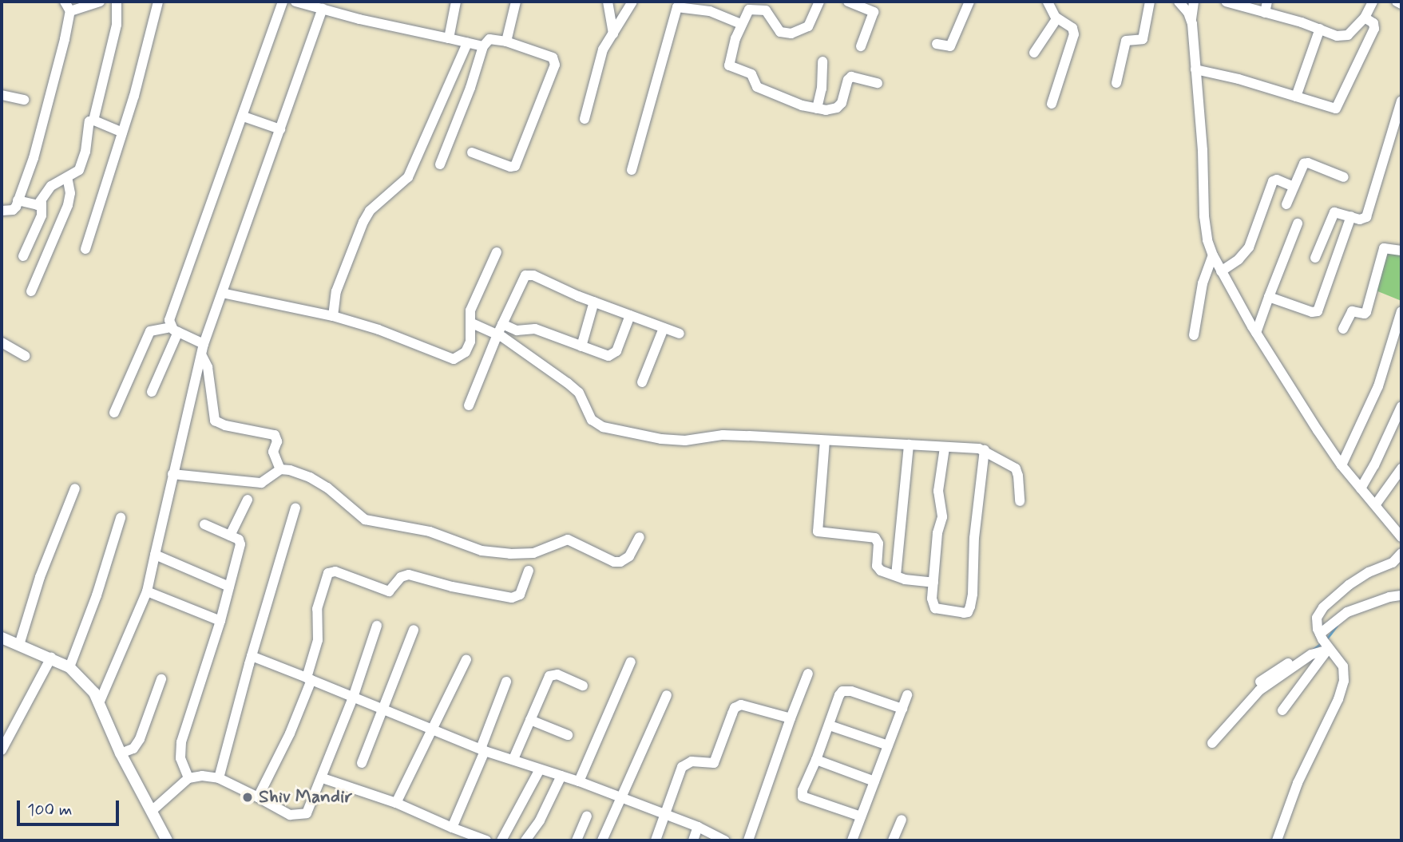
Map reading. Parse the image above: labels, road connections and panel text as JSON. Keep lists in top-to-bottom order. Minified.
{"places":["Shiv Mandir"],"scale_bar":"100 m"}
